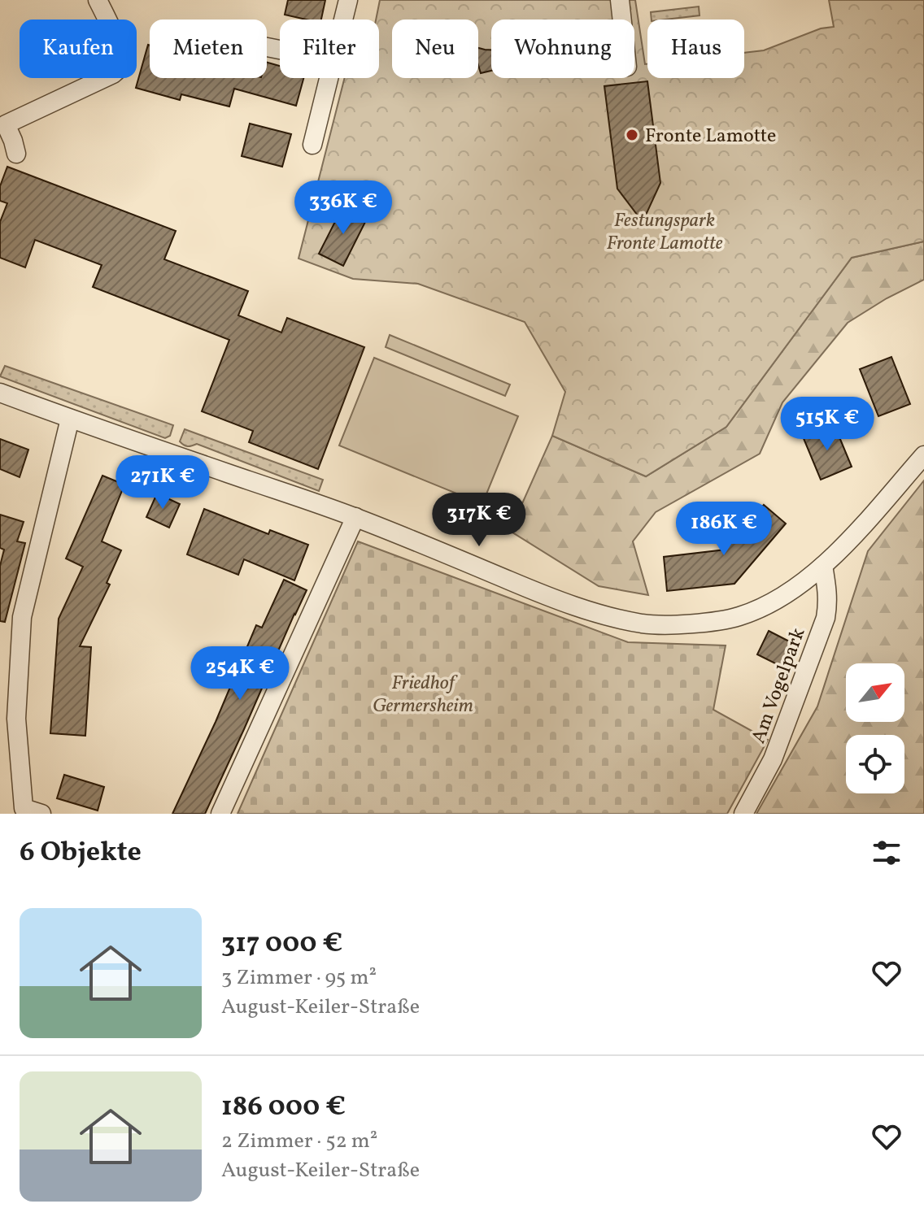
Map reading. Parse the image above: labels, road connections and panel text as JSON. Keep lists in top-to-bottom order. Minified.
{"streets":{"street":["Am Vogelpark"]},"parks":["Festungspark Fronte Lamotte","Friedhof Germersheim"],"places":["Fronte Lamotte"],"north":"top right","page":{"chip":["Kaufen","Mieten","Filter","Neu","Wohnung","Haus"],"price":["336K €","515K €","271K €","317K €","186K €","254K €"],"heading":"6 Objekte","list":[{"name":"317 000 €","note":"3 Zimmer · 95 m² · August-Keiler-Straße"},{"name":"186 000 €","note":"2 Zimmer · 52 m² · August-Keiler-Straße"}]}}
